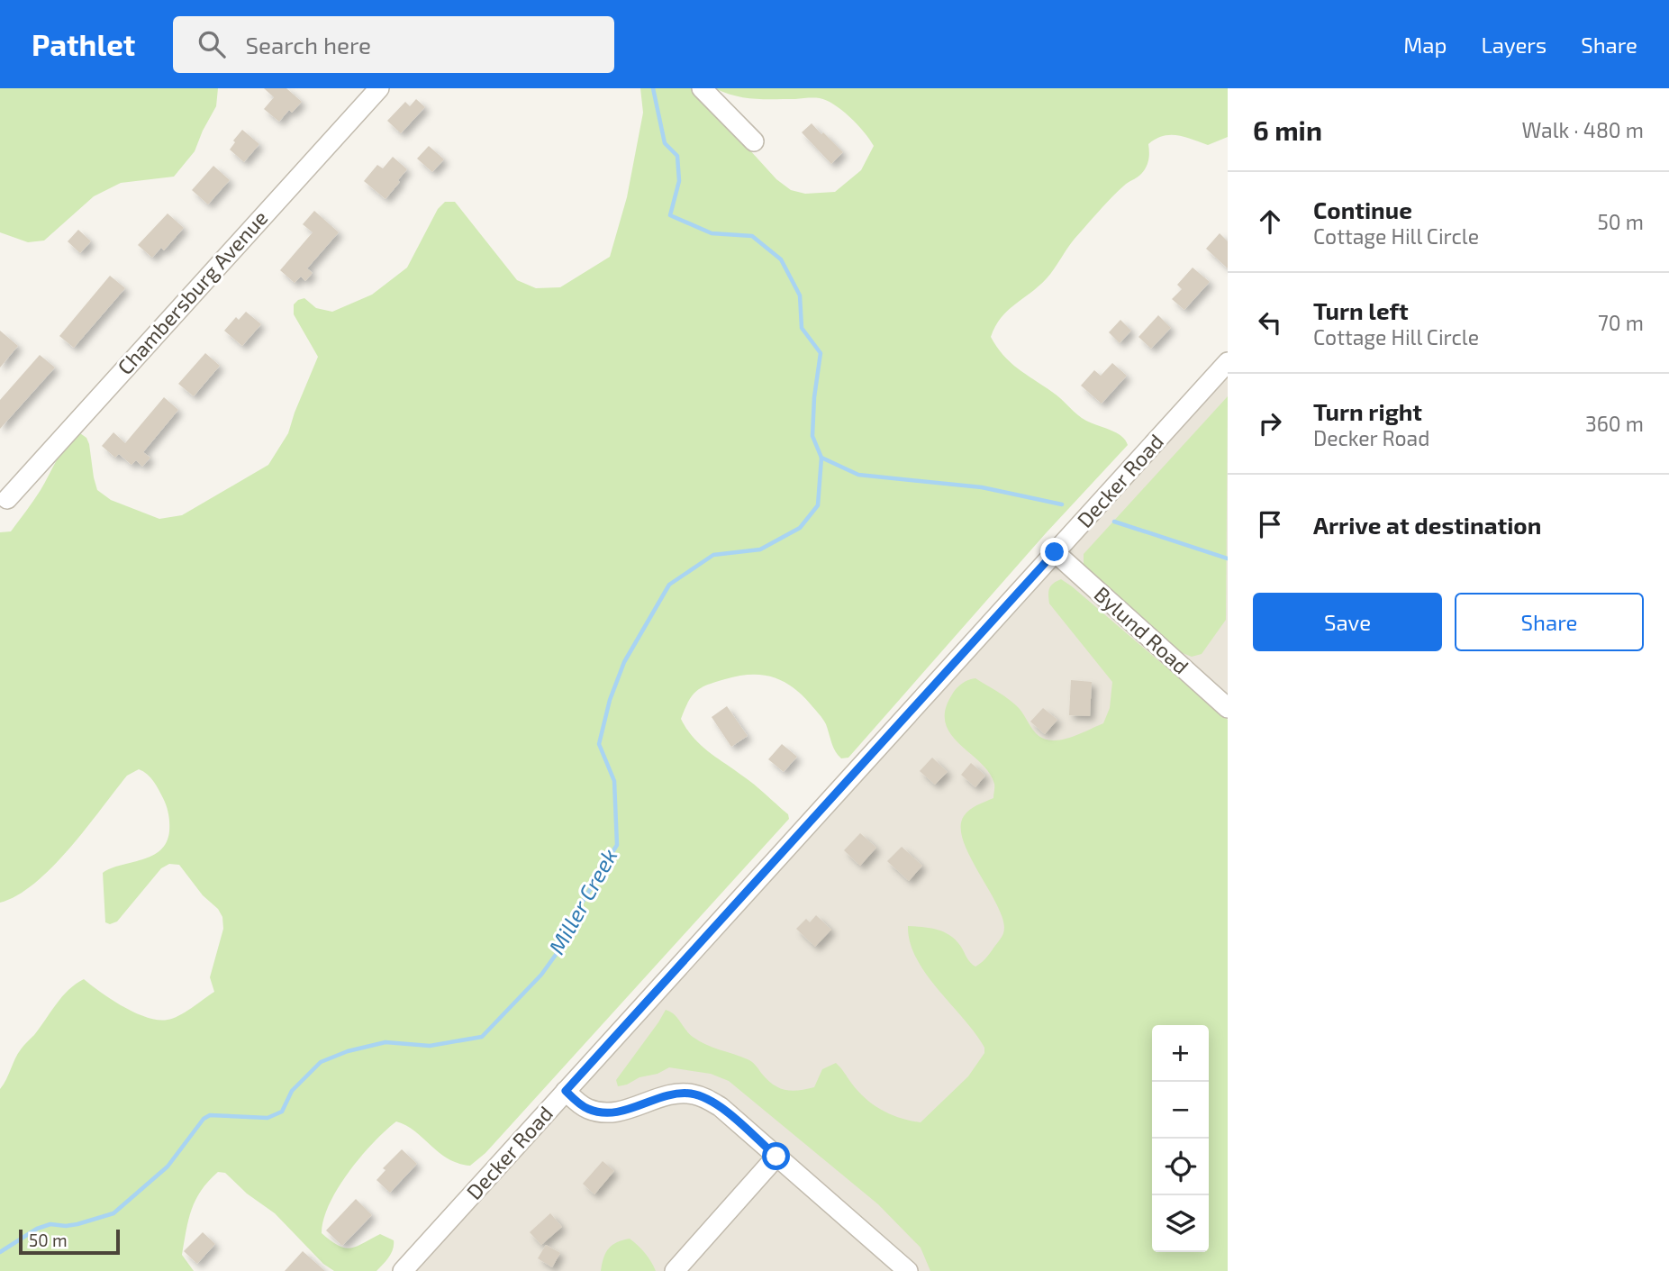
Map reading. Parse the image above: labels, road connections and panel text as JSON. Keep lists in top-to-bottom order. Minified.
{"streets":{"street":["Chambersburg Avenue","Decker Road","Bylund Road"]},"crossings":[["Decker Road","Bylund Road"]],"water":["Miller Creek"],"scale_bar":"50 m","page":{"header":"Pathlet","search":"Search here","nav":["Map","Layers","Share"],"heading":["6 min","Walk · 480 m"],"list":[["Continue","Cottage Hill Circle","50 m"],["Turn left","Cottage Hill Circle","70 m"],["Turn right","Decker Road","360 m"],"Arrive at destination"],"buttons":["Save","Share"],"map_buttons":["+","−"],"scale":"50 m"}}
